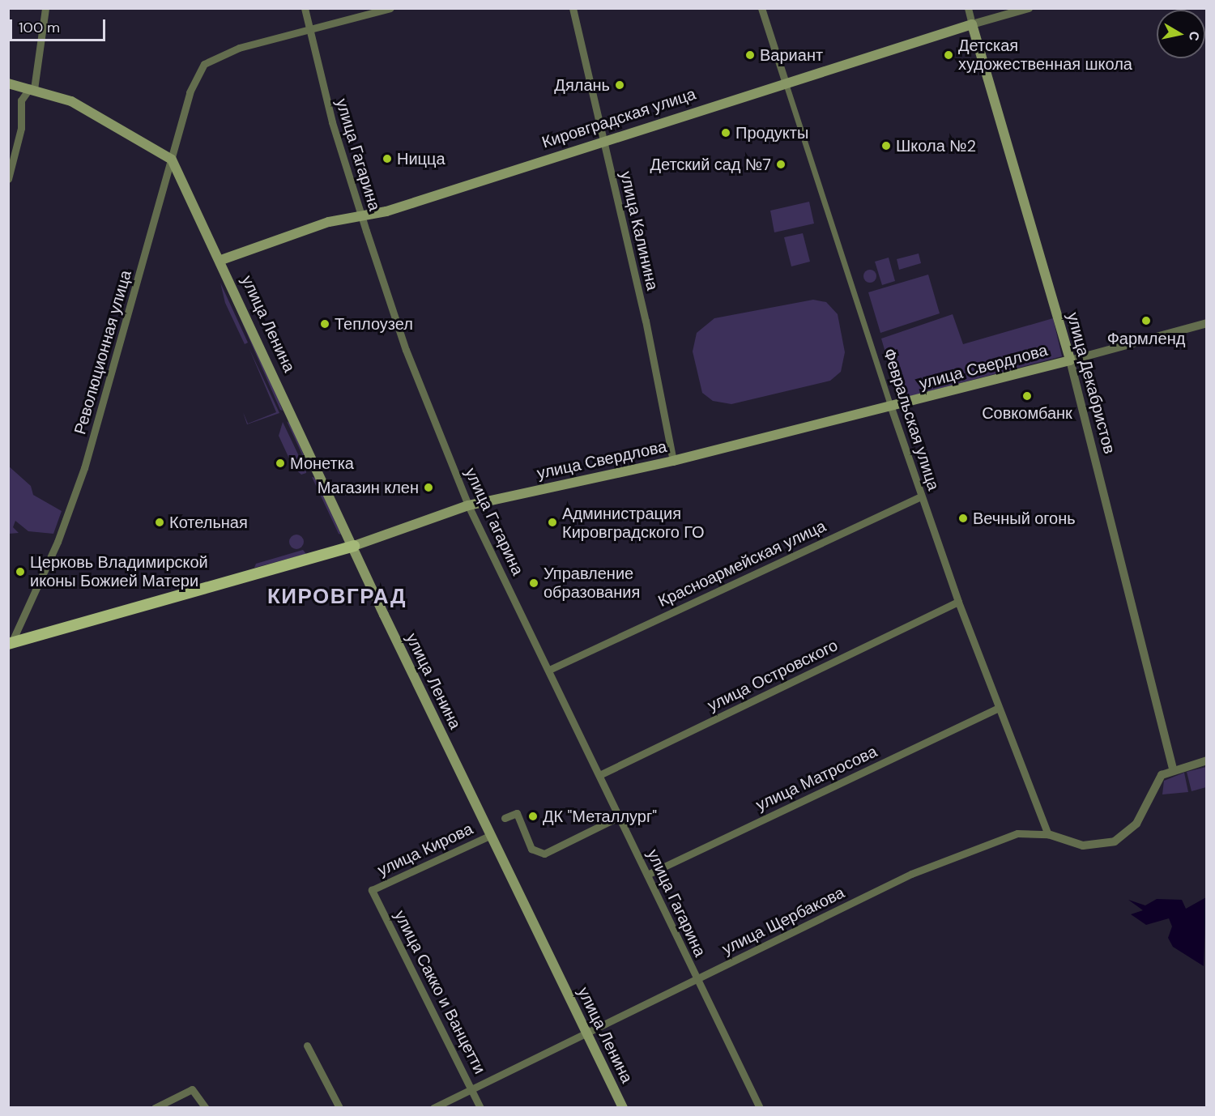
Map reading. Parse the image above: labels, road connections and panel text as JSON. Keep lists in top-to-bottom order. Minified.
{"streets":{"main road":["Кировградская улица","улица Ленина","улица Свердлова","улица Декабристов"],"street":["улица Гагарина","улица Калинина","Революционная улица","Февральская улица","Красноармейская улица","улица Островского","улица Матросова","улица Кирова","улица Щербакова","улица Сакко и Ванцетти"]},"crossings":[["Кировградская улица","улица Гагарина"],["Кировградская улица","улица Калинина"],["Кировградская улица","улица Ленина"],["Кировградская улица","улица Декабристов"],["Кировградская улица","Февральская улица"],["улица Гагарина","Революционная улица"],["улица Гагарина","улица Свердлова"],["улица Гагарина","Красноармейская улица"],["улица Гагарина","улица Островского"],["улица Гагарина","улица Матросова"],["улица Гагарина","улица Щербакова"],["улица Калинина","улица Свердлова"],["улица Ленина","Революционная улица"],["улица Ленина","улица Свердлова"],["улица Ленина","улица Кирова"],["улица Ленина","улица Щербакова"],["Революционная улица","улица Свердлова"],["улица Свердлова","улица Декабристов"],["улица Свердлова","Февральская улица"],["Февральская улица","Красноармейская улица"],["Февральская улица","улица Островского"],["Февральская улица","улица Матросова"],["Февральская улица","улица Щербакова"],["улица Кирова","улица Сакко и Ванцетти"],["улица Щербакова","улица Сакко и Ванцетти"]],"districts":["КИРОВГРАД"],"places":["Вариант","Детская художественная школа","Дялань","Продукты","Школа №2","Ницца","Детский сад №7","Фармленд","Теплоузел","Совкомбанк","Монетка","Магазин клен","Вечный огонь","Котельная","Администрация Кировградского ГО","Церковь Владимирской иконы Божией Матери","Управление образования","ДК \"Металлург\""],"scale_bar":"100 m","north":"right"}
